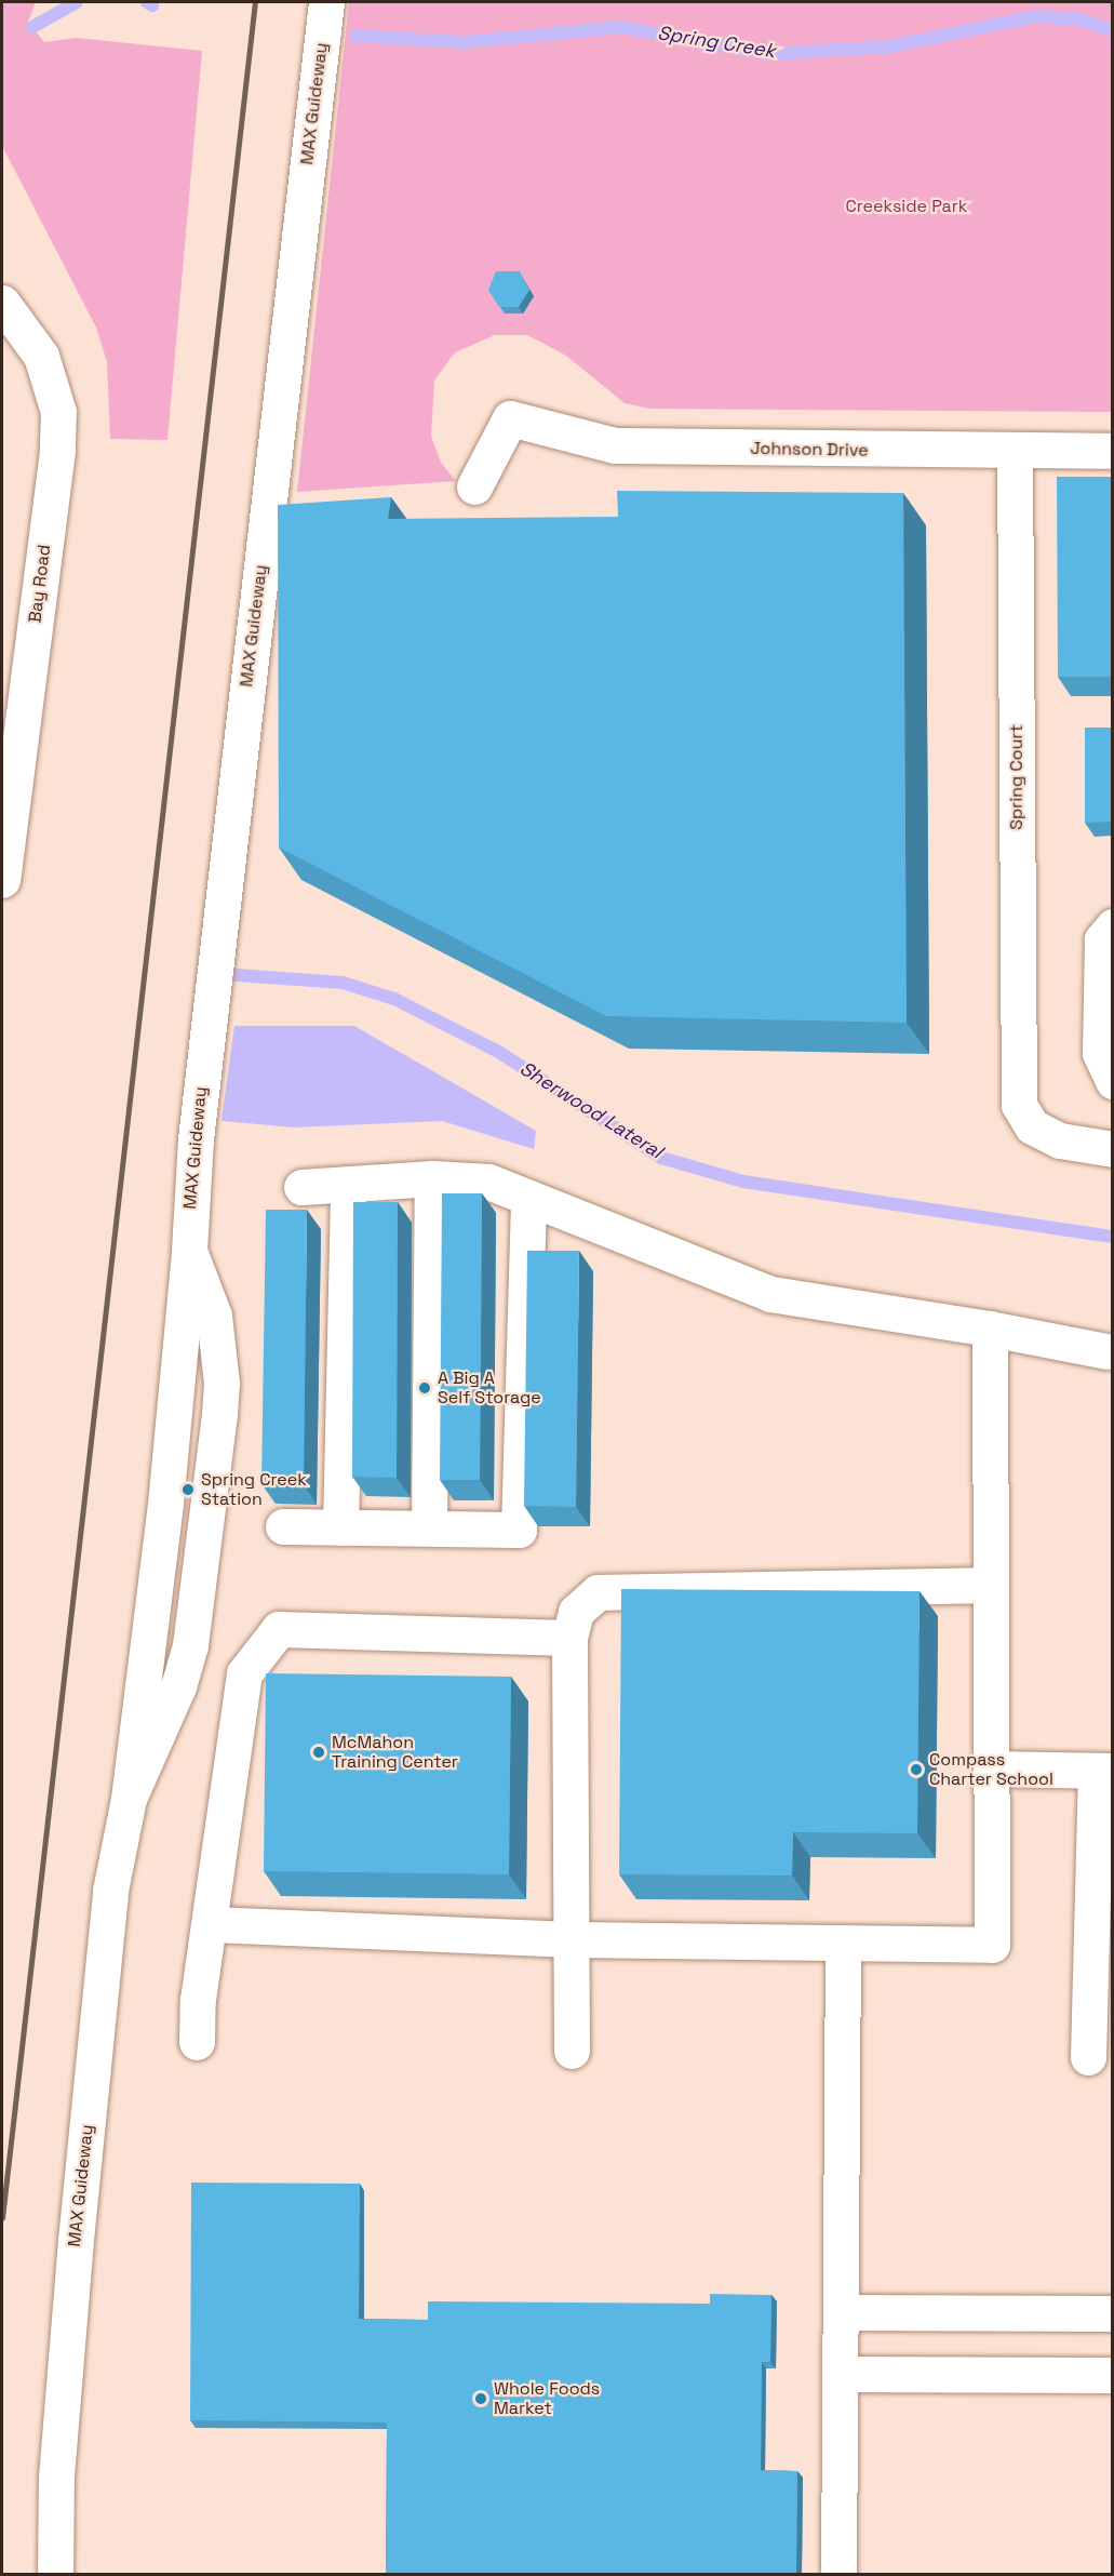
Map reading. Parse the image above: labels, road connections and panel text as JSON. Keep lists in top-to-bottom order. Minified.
{"streets":{"street":["MAX Guideway","Johnson Drive","Bay Road","Spring Court"]},"crossings":[["Johnson Drive","Spring Court"]],"water":["Spring Creek","Sherwood Lateral"],"parks":["Creekside Park"],"places":["A Big A Self Storage","Spring Creek Station","McMahon Training Center","Compass Charter School","Whole Foods Market"]}
